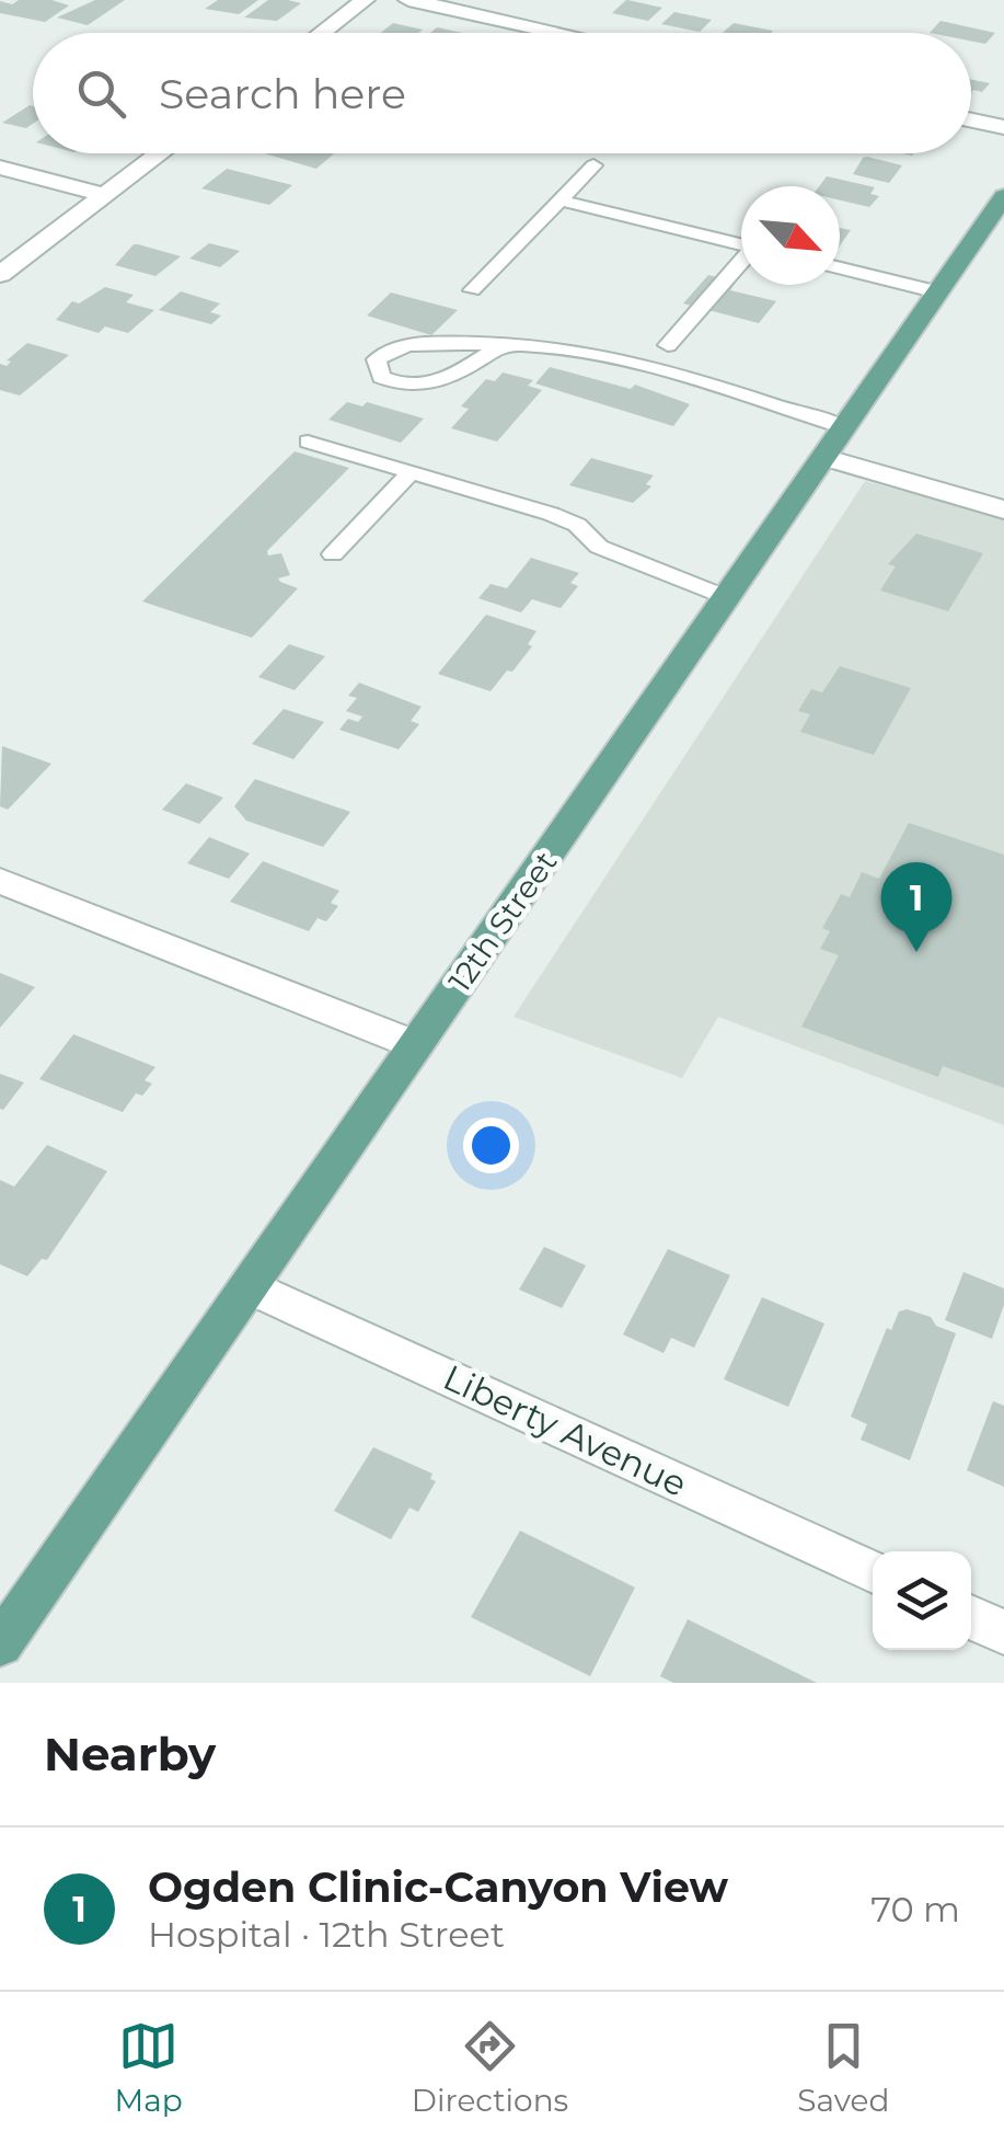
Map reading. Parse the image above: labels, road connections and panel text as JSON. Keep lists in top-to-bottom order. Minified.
{"streets":{"main road":["12th Street"],"street":["Liberty Avenue"]},"crossings":[["12th Street","Liberty Avenue"]],"north":"bottom right","page":{"search":"Search here","pins":"1","heading":"Nearby","list":[{"mark":"1","name":"Ogden Clinic-Canyon View","note":"Hospital · 12th Street","value":"70 m"}],"nav":["Map","Directions","Saved"]}}
